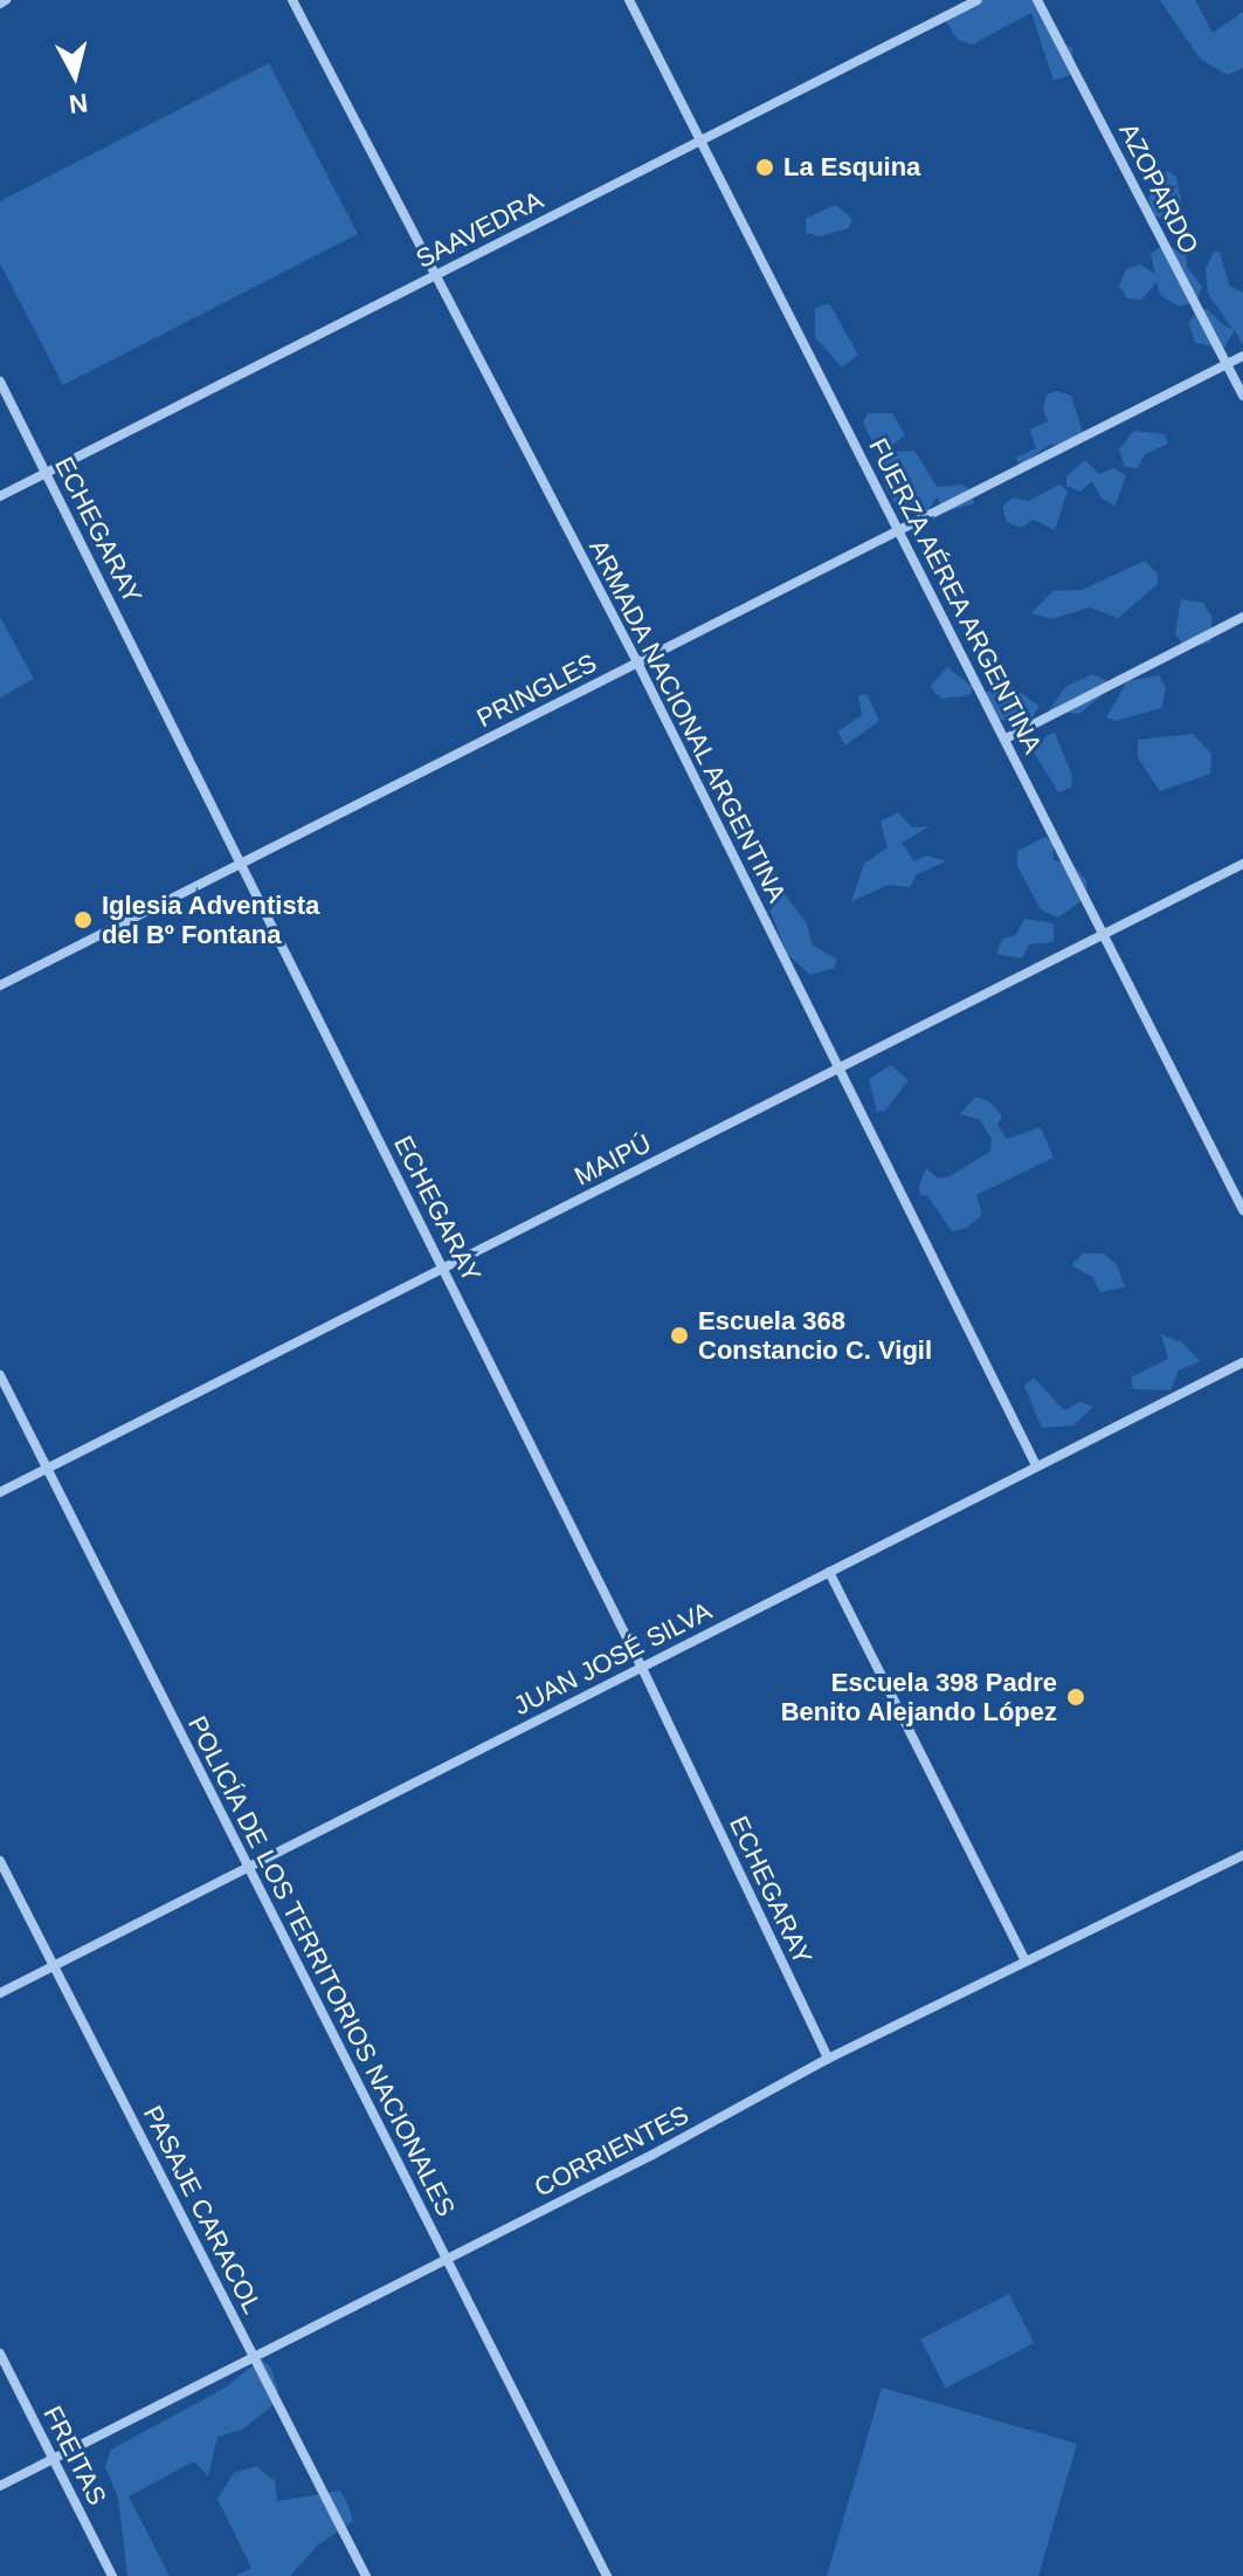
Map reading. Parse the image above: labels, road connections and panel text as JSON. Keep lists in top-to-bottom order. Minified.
{"streets":{"street":["AZOPARDO","SAAVEDRA","ECHEGARAY","FUERZA AÉREA ARGENTINA","PRINGLES","ARMADA NACIONAL ARGENTINA","MAIPÚ","JUAN JOSÉ SILVA","POLICÍA DE LOS TERRITORIOS NACIONALES","CORRIENTES","PASAJE CARACOL","FREITAS"]},"crossings":[["AZOPARDO","PRINGLES"],["SAAVEDRA","ECHEGARAY"],["SAAVEDRA","FUERZA AÉREA ARGENTINA"],["SAAVEDRA","ARMADA NACIONAL ARGENTINA"],["ECHEGARAY","PRINGLES"],["ECHEGARAY","MAIPÚ"],["ECHEGARAY","JUAN JOSÉ SILVA"],["ECHEGARAY","CORRIENTES"],["FUERZA AÉREA ARGENTINA","PRINGLES"],["FUERZA AÉREA ARGENTINA","MAIPÚ"],["PRINGLES","ARMADA NACIONAL ARGENTINA"],["ARMADA NACIONAL ARGENTINA","MAIPÚ"],["ARMADA NACIONAL ARGENTINA","JUAN JOSÉ SILVA"],["MAIPÚ","POLICÍA DE LOS TERRITORIOS NACIONALES"],["JUAN JOSÉ SILVA","POLICÍA DE LOS TERRITORIOS NACIONALES"],["JUAN JOSÉ SILVA","PASAJE CARACOL"],["POLICÍA DE LOS TERRITORIOS NACIONALES","CORRIENTES"],["CORRIENTES","PASAJE CARACOL"],["CORRIENTES","FREITAS"]],"places":["La Esquina","Iglesia Adventista del Bº Fontana","Escuela 368 Constancio C. Vigil","Escuela 398 Padre Benito Alejando López"],"north":"bottom"}
